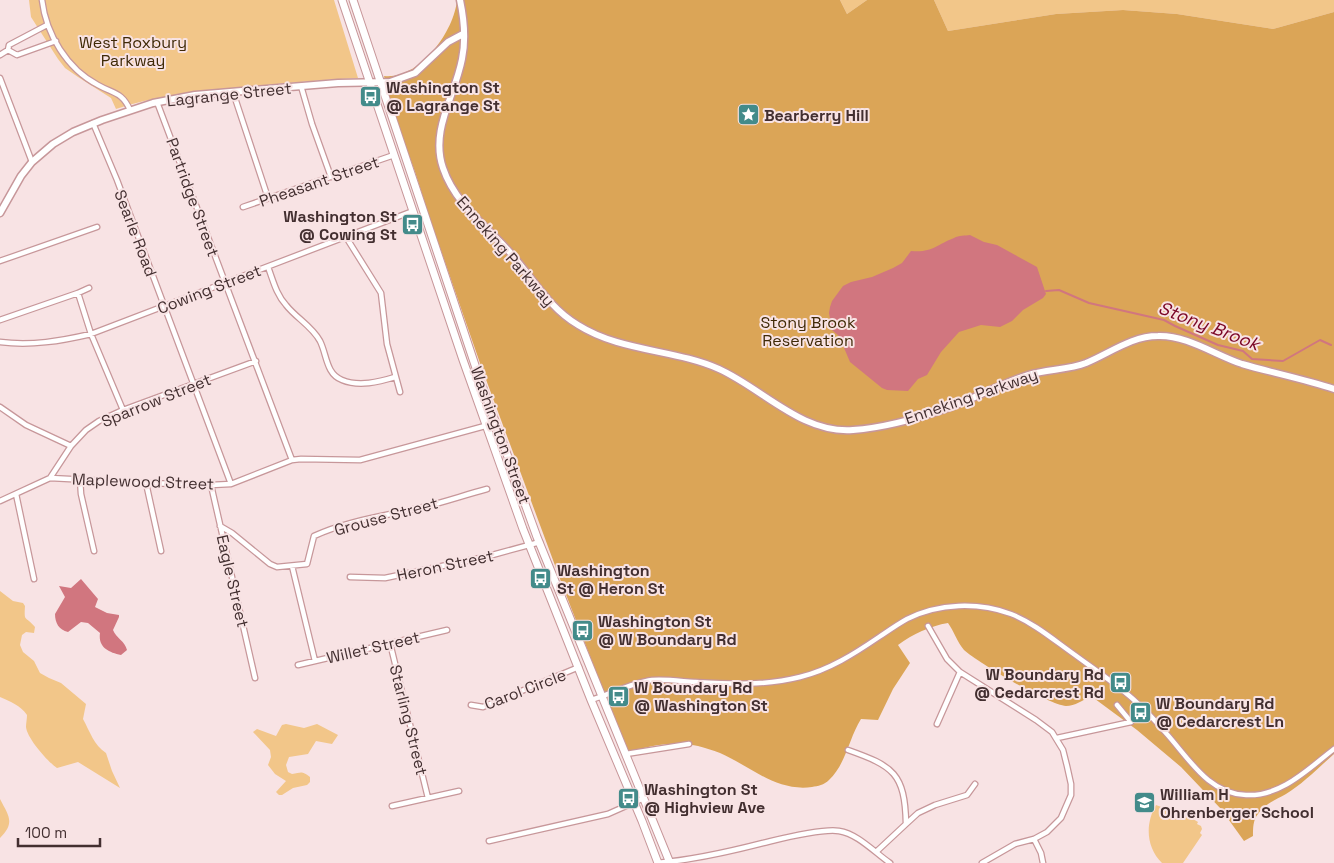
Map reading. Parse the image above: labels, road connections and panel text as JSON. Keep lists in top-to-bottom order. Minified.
{"streets":{"main road":["Lagrange Street","Enneking Parkway","Washington Street"],"street":["Pheasant Street","Partridge Street","Searle Road","Cowing Street","Sparrow Street","Maplewood Street","Grouse Street","Heron Street","Eagle Street","Willet Street","Carol Circle","Starling Street"]},"crossings":[["Lagrange Street","Partridge Street"],["Lagrange Street","Searle Road"],["Lagrange Street","Enneking Parkway"],["Lagrange Street","Washington Street"],["Pheasant Street","Washington Street"],["Partridge Street","Cowing Street"],["Partridge Street","Sparrow Street"],["Partridge Street","Maplewood Street"],["Searle Road","Cowing Street"],["Searle Road","Sparrow Street"],["Searle Road","Maplewood Street"],["Cowing Street","Washington Street"],["Sparrow Street","Maplewood Street"],["Washington Street","Maplewood Street"],["Washington Street","Heron Street"],["Washington Street","Carol Circle"],["Maplewood Street","Eagle Street"],["Willet Street","Starling Street"]],"water":["Stony Brook"],"parks":["West Roxbury Parkway","Stony Brook Reservation"],"places":{"bus stop":["Washington St @ Lagrange St","Washington St @ Cowing St","Washington St @ Heron St","Washington St @ W Boundary Rd","W Boundary Rd @ Cedarcrest Rd","W Boundary Rd @ Washington St","W Boundary Rd @ Cedarcrest Ln","Washington St @ Highview Ave"],"place":["Bearberry Hill"],"school or university":["William H Ohrenberger School"]},"scale_bar":"100 m"}
